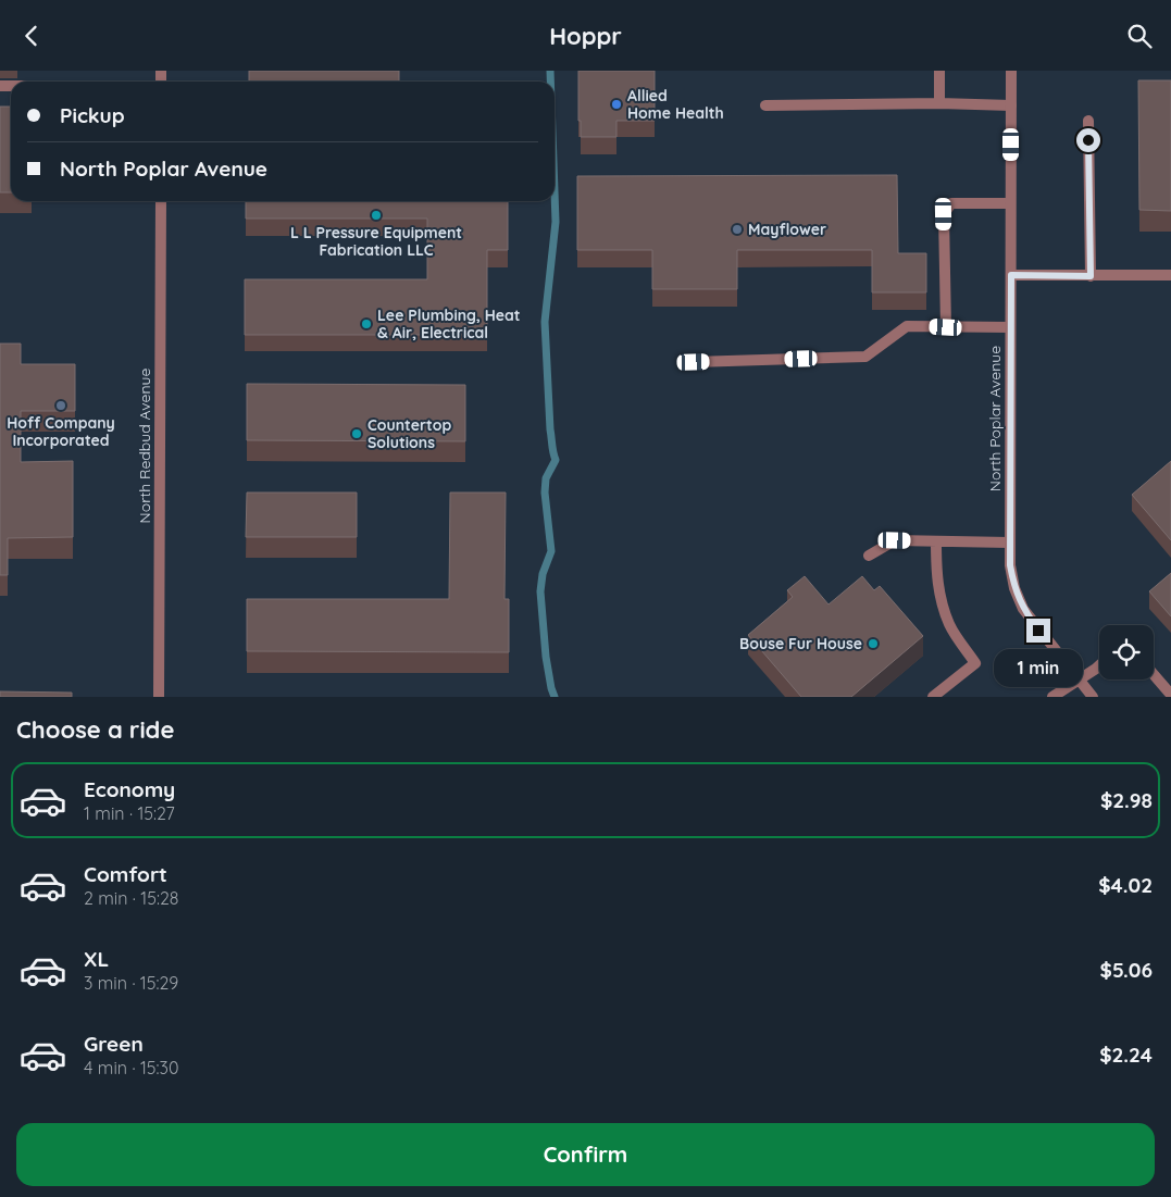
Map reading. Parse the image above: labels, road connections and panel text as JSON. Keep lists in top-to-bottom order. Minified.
{"streets":{"street":["North Poplar Avenue","North Redbud Avenue"]},"places":["Allied Home Health","L L Pressure Equipment Fabrication LLC","Mayflower","Lee Plumbing, Heat & Air, Electrical","Hoff Company Incorporated","Countertop Solutions","Bouse Fur House"],"page":{"header":"Hoppr","banner":["Pickup","North Poplar Avenue"],"bubble":"1 min","heading":"Choose a ride","list":[{"name":"Economy","note":"1 min · 15:27","value":"$2.98"},{"name":"Comfort","note":"2 min · 15:28","value":"$4.02"},{"name":"XL","note":"3 min · 15:29","value":"$5.06"},{"name":"Green","note":"4 min · 15:30","value":"$2.24"}],"buttons":"Confirm"}}
